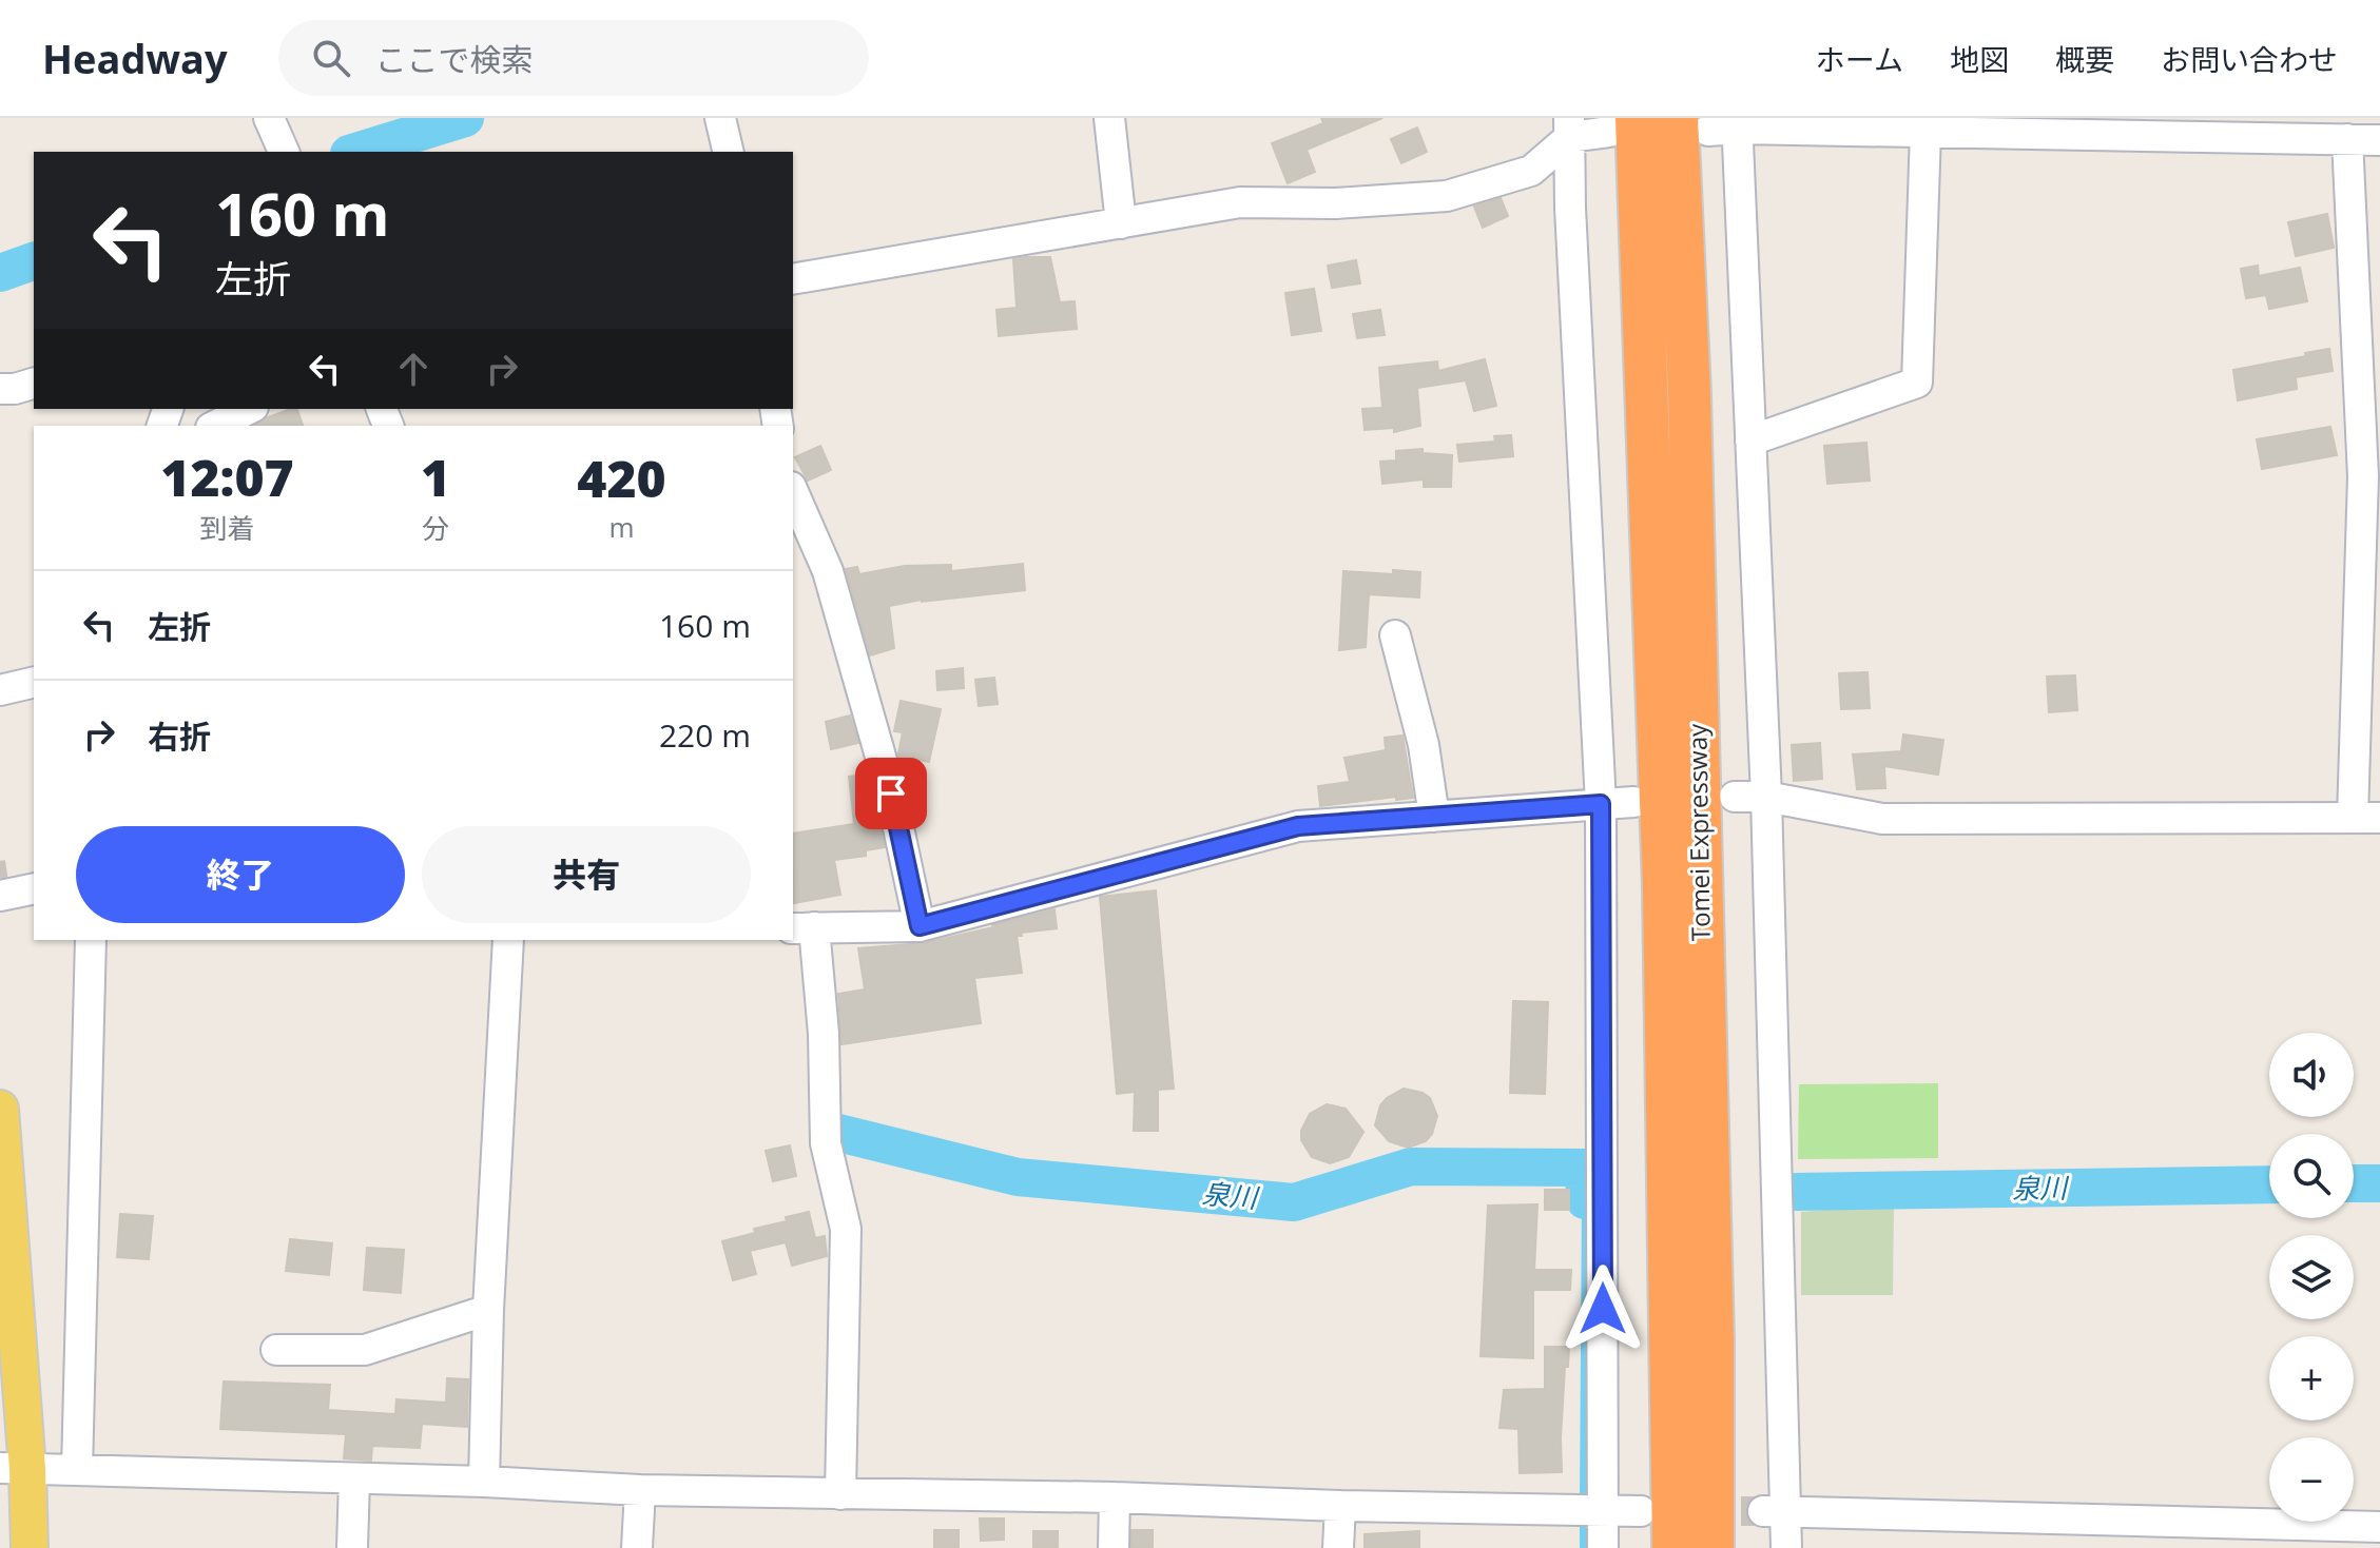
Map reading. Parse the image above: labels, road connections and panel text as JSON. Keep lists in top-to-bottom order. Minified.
{"streets":{"highway":["Tomei Expressway"]},"water":["泉川"],"page":{"header":"Headway","search":"ここで検索","nav":["ホーム","地図","概要","お問い合わせ"],"turn":["160 m","左折"],"eta":["12:07","到着","1","分","420","m"],"list":[{"name":"左折","value":"160 m"},{"name":"右折","value":"220 m"}],"buttons":["終了","共有"],"map_buttons":["+","−"]}}
